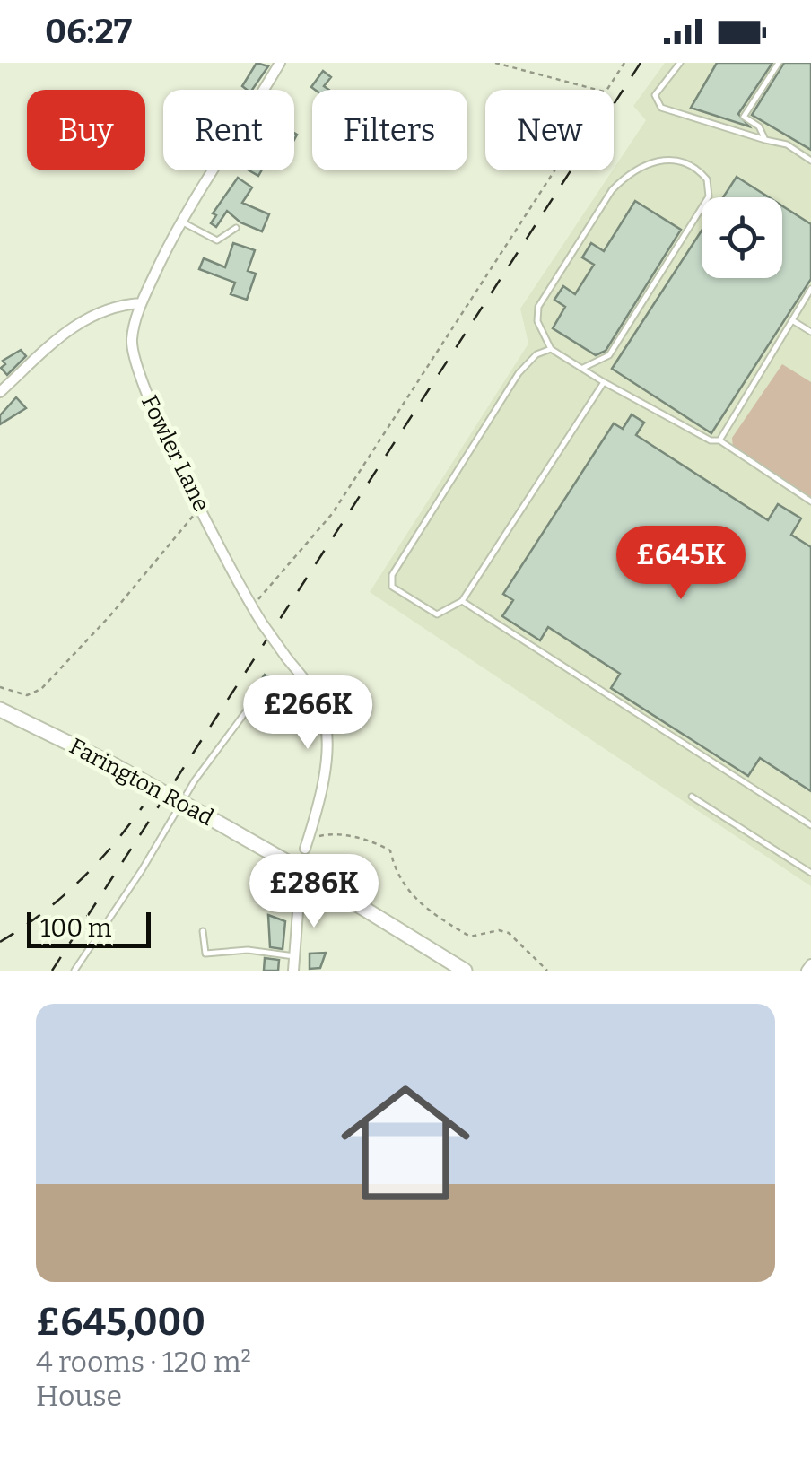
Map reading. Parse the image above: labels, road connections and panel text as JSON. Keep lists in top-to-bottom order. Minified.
{"streets":{"highway":["Farington Road"],"street":["Fowler Lane"]},"scale_bar":"100 m","page":{"status":"06:27","chip":["Buy","Rent","Filters","New"],"price":["£645K","£266K","£286K"],"scale":"100 m","list":[{"name":"£645,000","note":"4 rooms · 120 m² · House"}]}}
